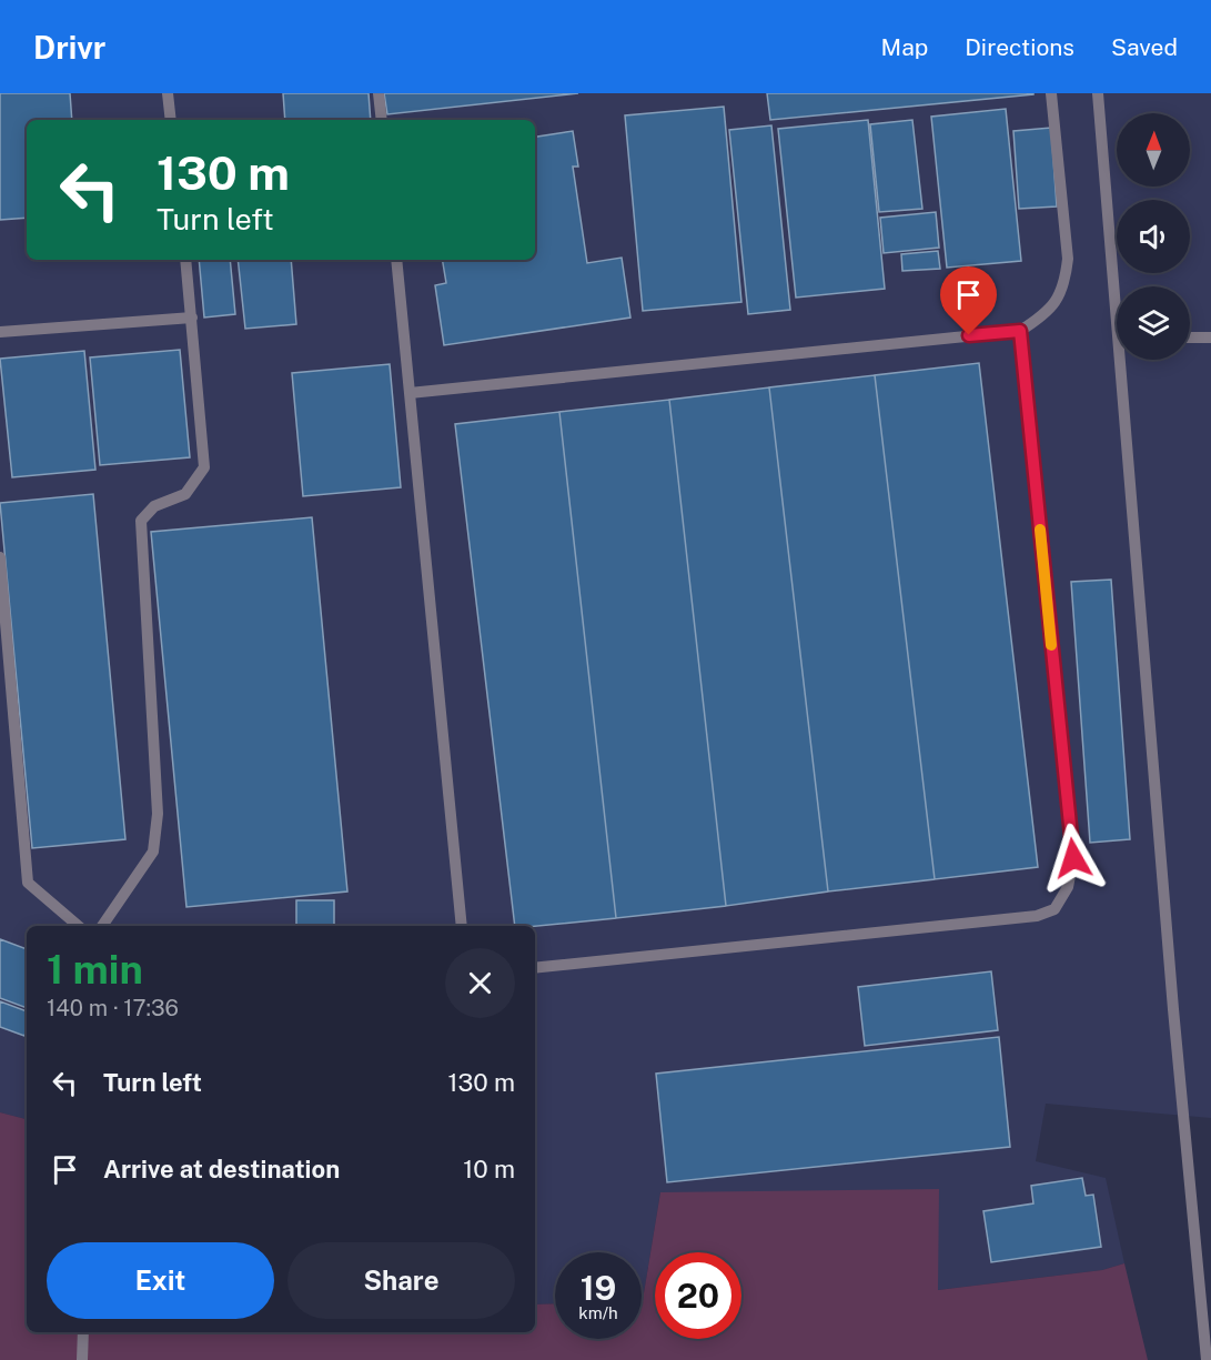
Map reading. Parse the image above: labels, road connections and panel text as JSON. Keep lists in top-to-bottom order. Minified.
{"north":"top","page":{"header":"Drivr","nav":["Map","Directions","Saved"],"turn":["130 m","Turn left"],"heading":["1 min","140 m · 17:36"],"list":[{"name":"Turn left","value":"130 m"},{"name":"Arrive at destination","value":"10 m"}],"buttons":["Exit","Share"],"speed":"19 km/h","limit":"20"}}
